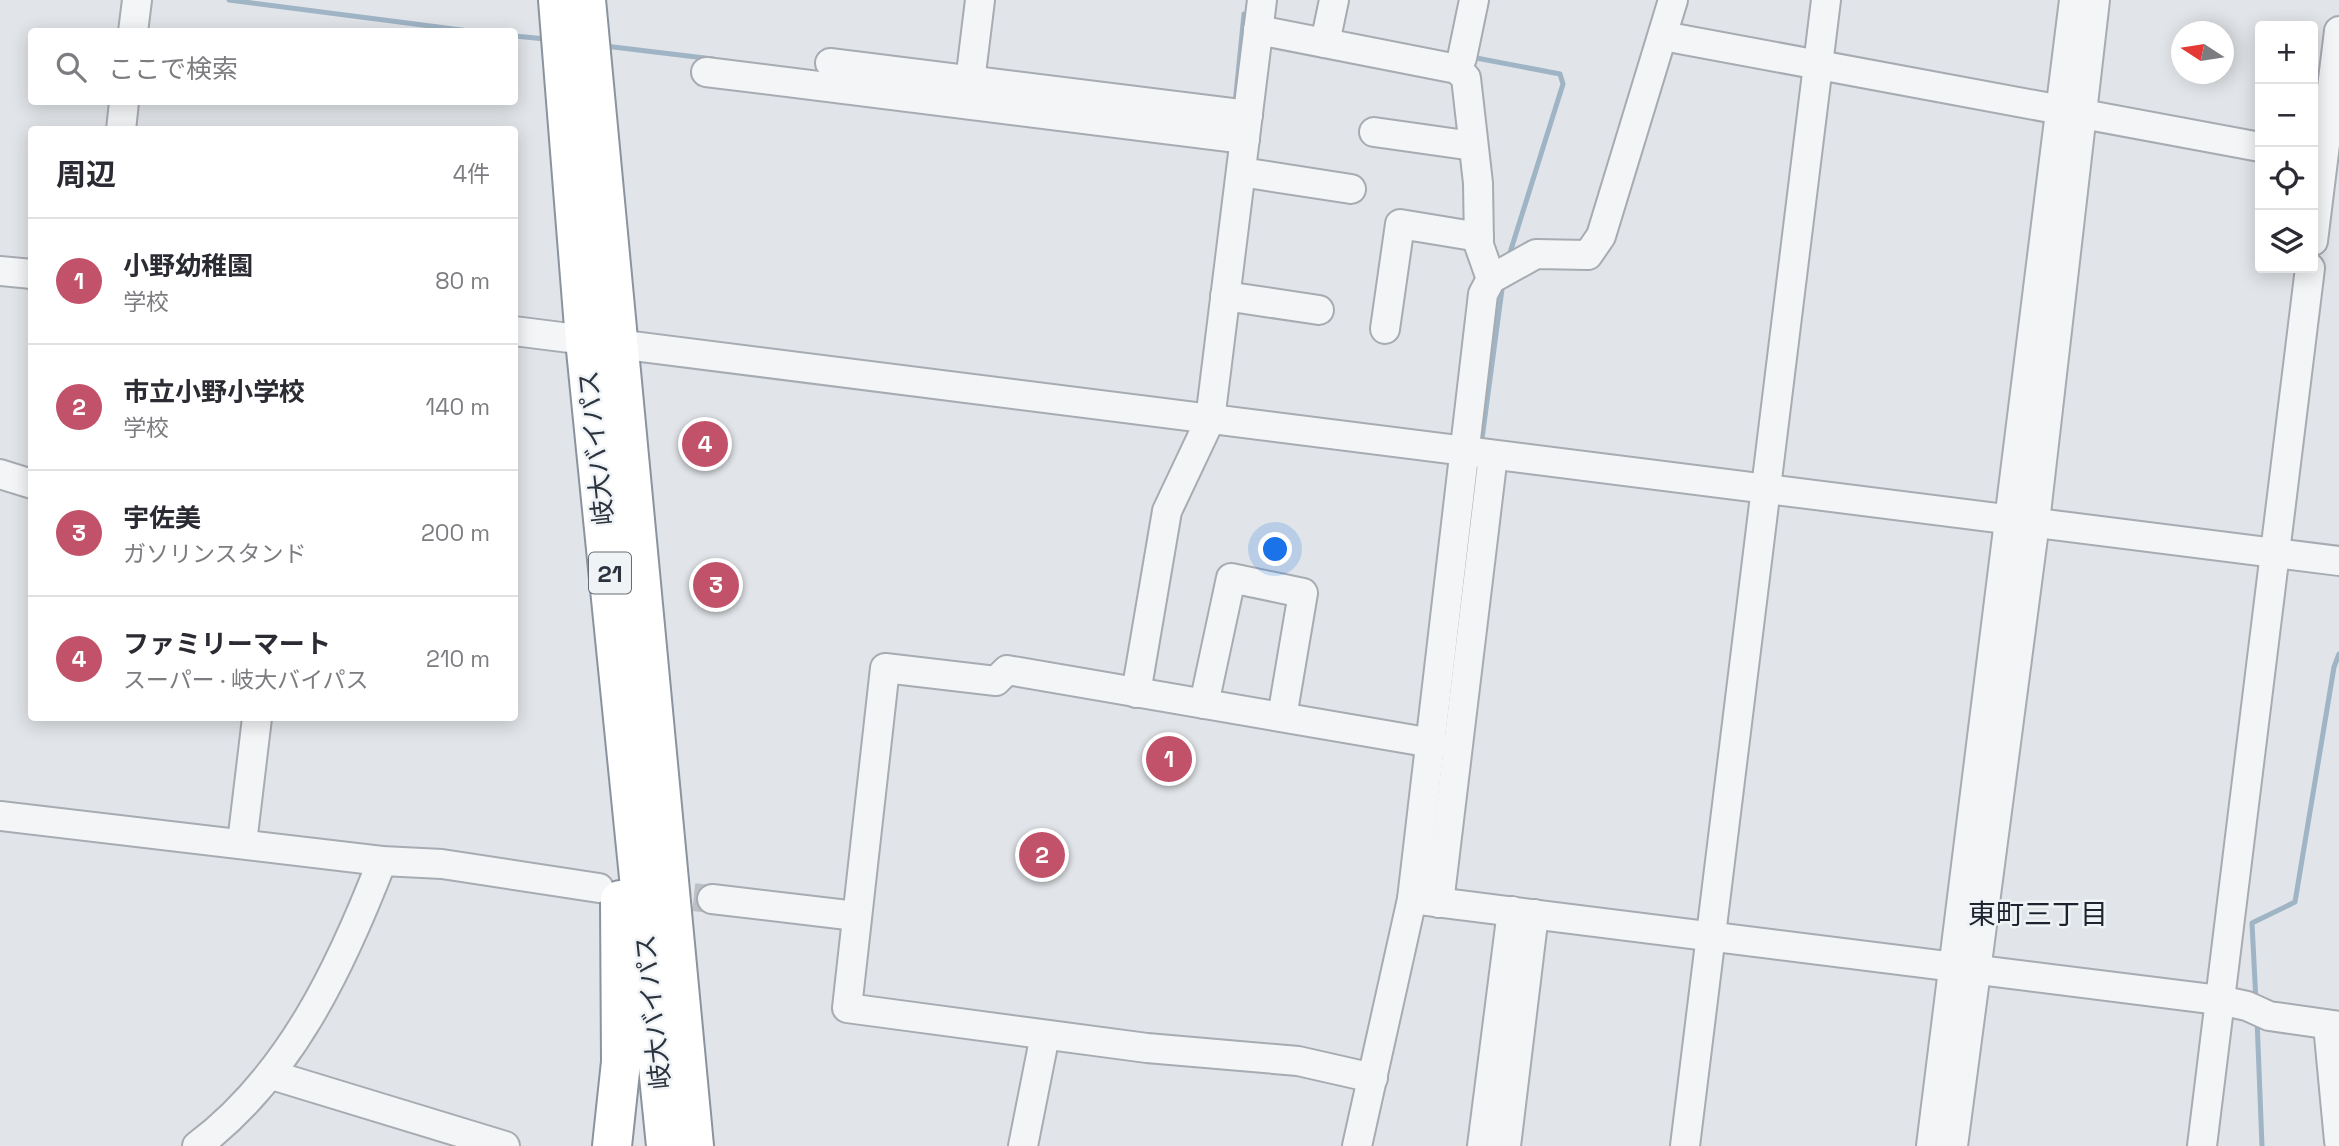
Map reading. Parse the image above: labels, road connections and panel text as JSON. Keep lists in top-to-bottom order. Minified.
{"streets":{"highway":["岐大バイパス","21"]},"crossings":[["岐大バイパス","21"]],"districts":["東町三丁目"],"north":"left","page":{"map_buttons":["+","−"],"search":"ここで検索","heading":["周辺","4件"],"list":[{"mark":"1","name":"小野幼稚園","note":"学校","value":"80 m"},{"mark":"2","name":"市立小野小学校","note":"学校","value":"140 m"},{"mark":"3","name":"宇佐美","note":"ガソリンスタンド","value":"200 m"},{"mark":"4","name":"ファミリーマート","note":"スーパー · 岐大バイパス","value":"210 m"}],"pins":["4","3","1","2"]}}
